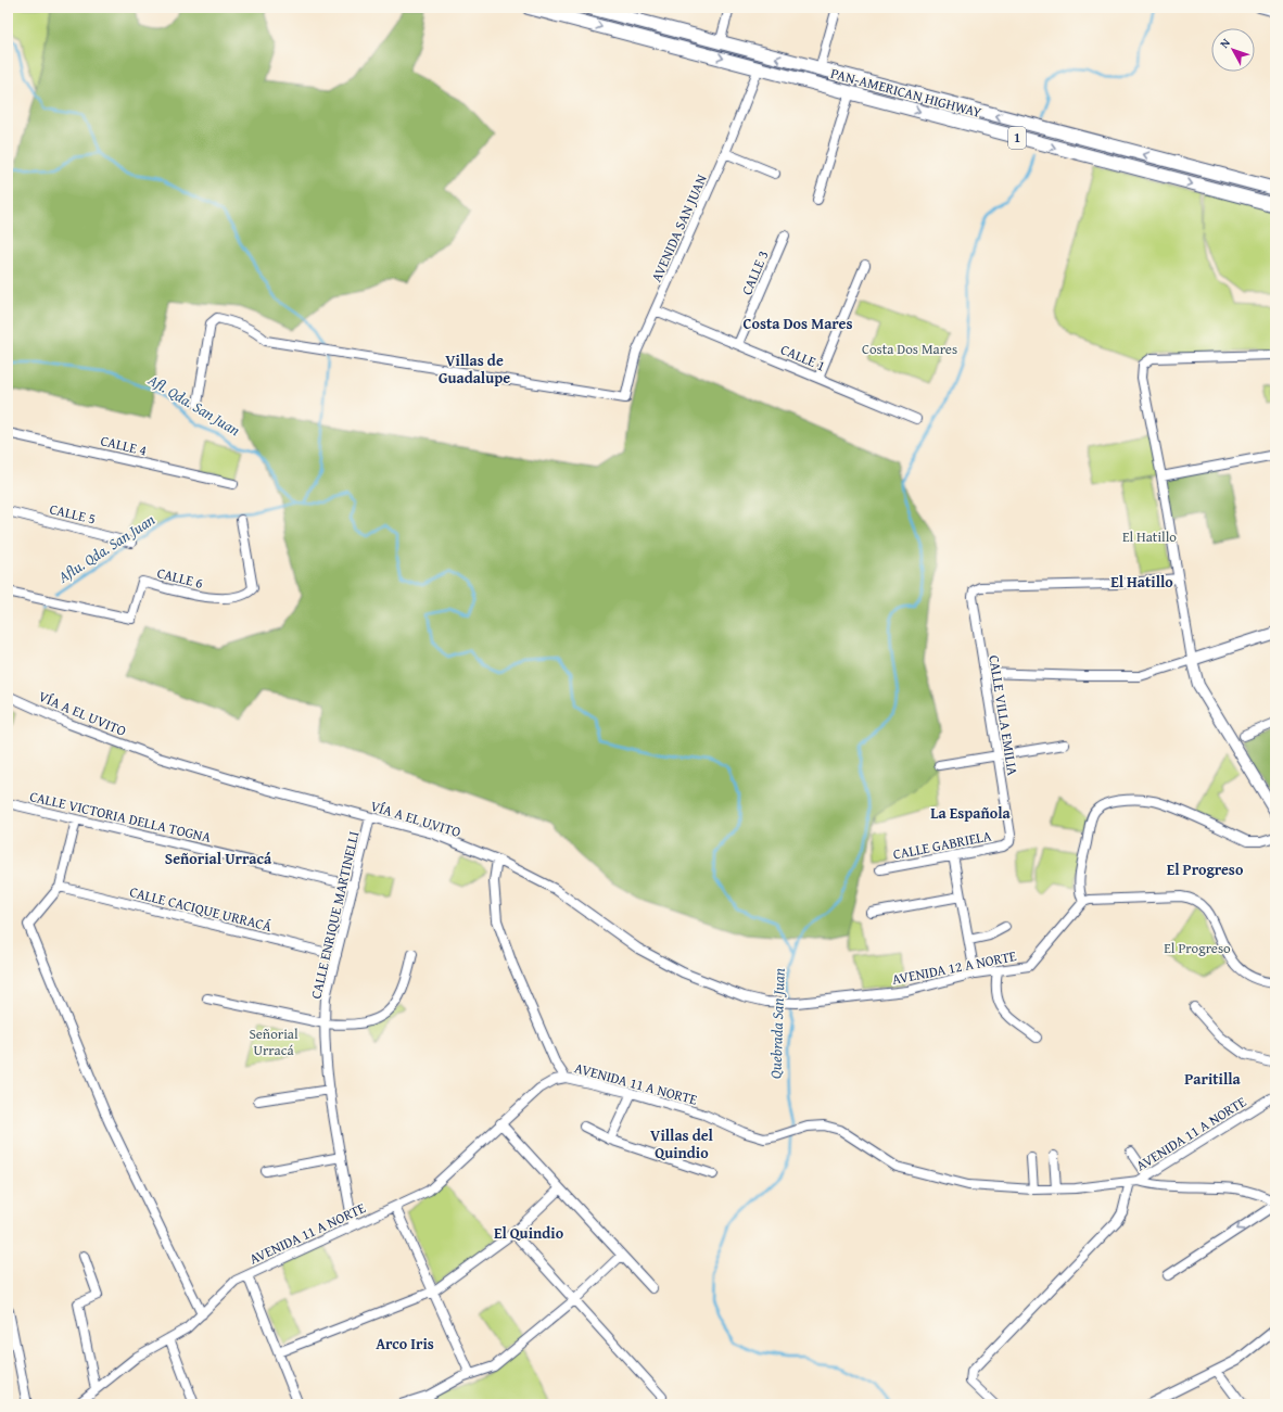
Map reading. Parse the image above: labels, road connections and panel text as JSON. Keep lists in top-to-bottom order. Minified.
{"streets":{"highway":["PAN-AMERICAN HIGHWAY","1"],"street":["AVENIDA SAN JUAN","CALLE 3","CALLE 1","CALLE 4","CALLE 5","CALLE 6","VÍA A EL UVITO","CALLE VILLA EMILIA","CALLE VICTORIA DELLA TOGNA","CALLE GABRIELA","CALLE CACIQUE URRACÁ","CALLE ENRIQUE MARTINELLI","AVENIDA 12 A NORTE","AVENIDA 11 A NORTE"]},"crossings":[["PAN-AMERICAN HIGHWAY","AVENIDA SAN JUAN"],["AVENIDA SAN JUAN","CALLE 1"],["CALLE 3","CALLE 1"],["VÍA A EL UVITO","CALLE ENRIQUE MARTINELLI"],["VÍA A EL UVITO","AVENIDA 12 A NORTE"],["CALLE VILLA EMILIA","CALLE GABRIELA"],["CALLE VICTORIA DELLA TOGNA","CALLE ENRIQUE MARTINELLI"],["CALLE CACIQUE URRACÁ","CALLE ENRIQUE MARTINELLI"],["CALLE ENRIQUE MARTINELLI","AVENIDA 11 A NORTE"]],"districts":["Costa Dos Mares","Villas de Guadalupe","El Hatillo","La Española","Señorial Urracá","El Progreso","Paritilla","Villas del Quindio","El Quindio","Arco Iris"],"water":["Afl. Qda. San Juan","Aflu. Qda. San Juan","Quebrada San Juan"],"parks":["Costa Dos Mares","El Hatillo","El Progreso","Señorial Urracá"],"north":"top left"}
